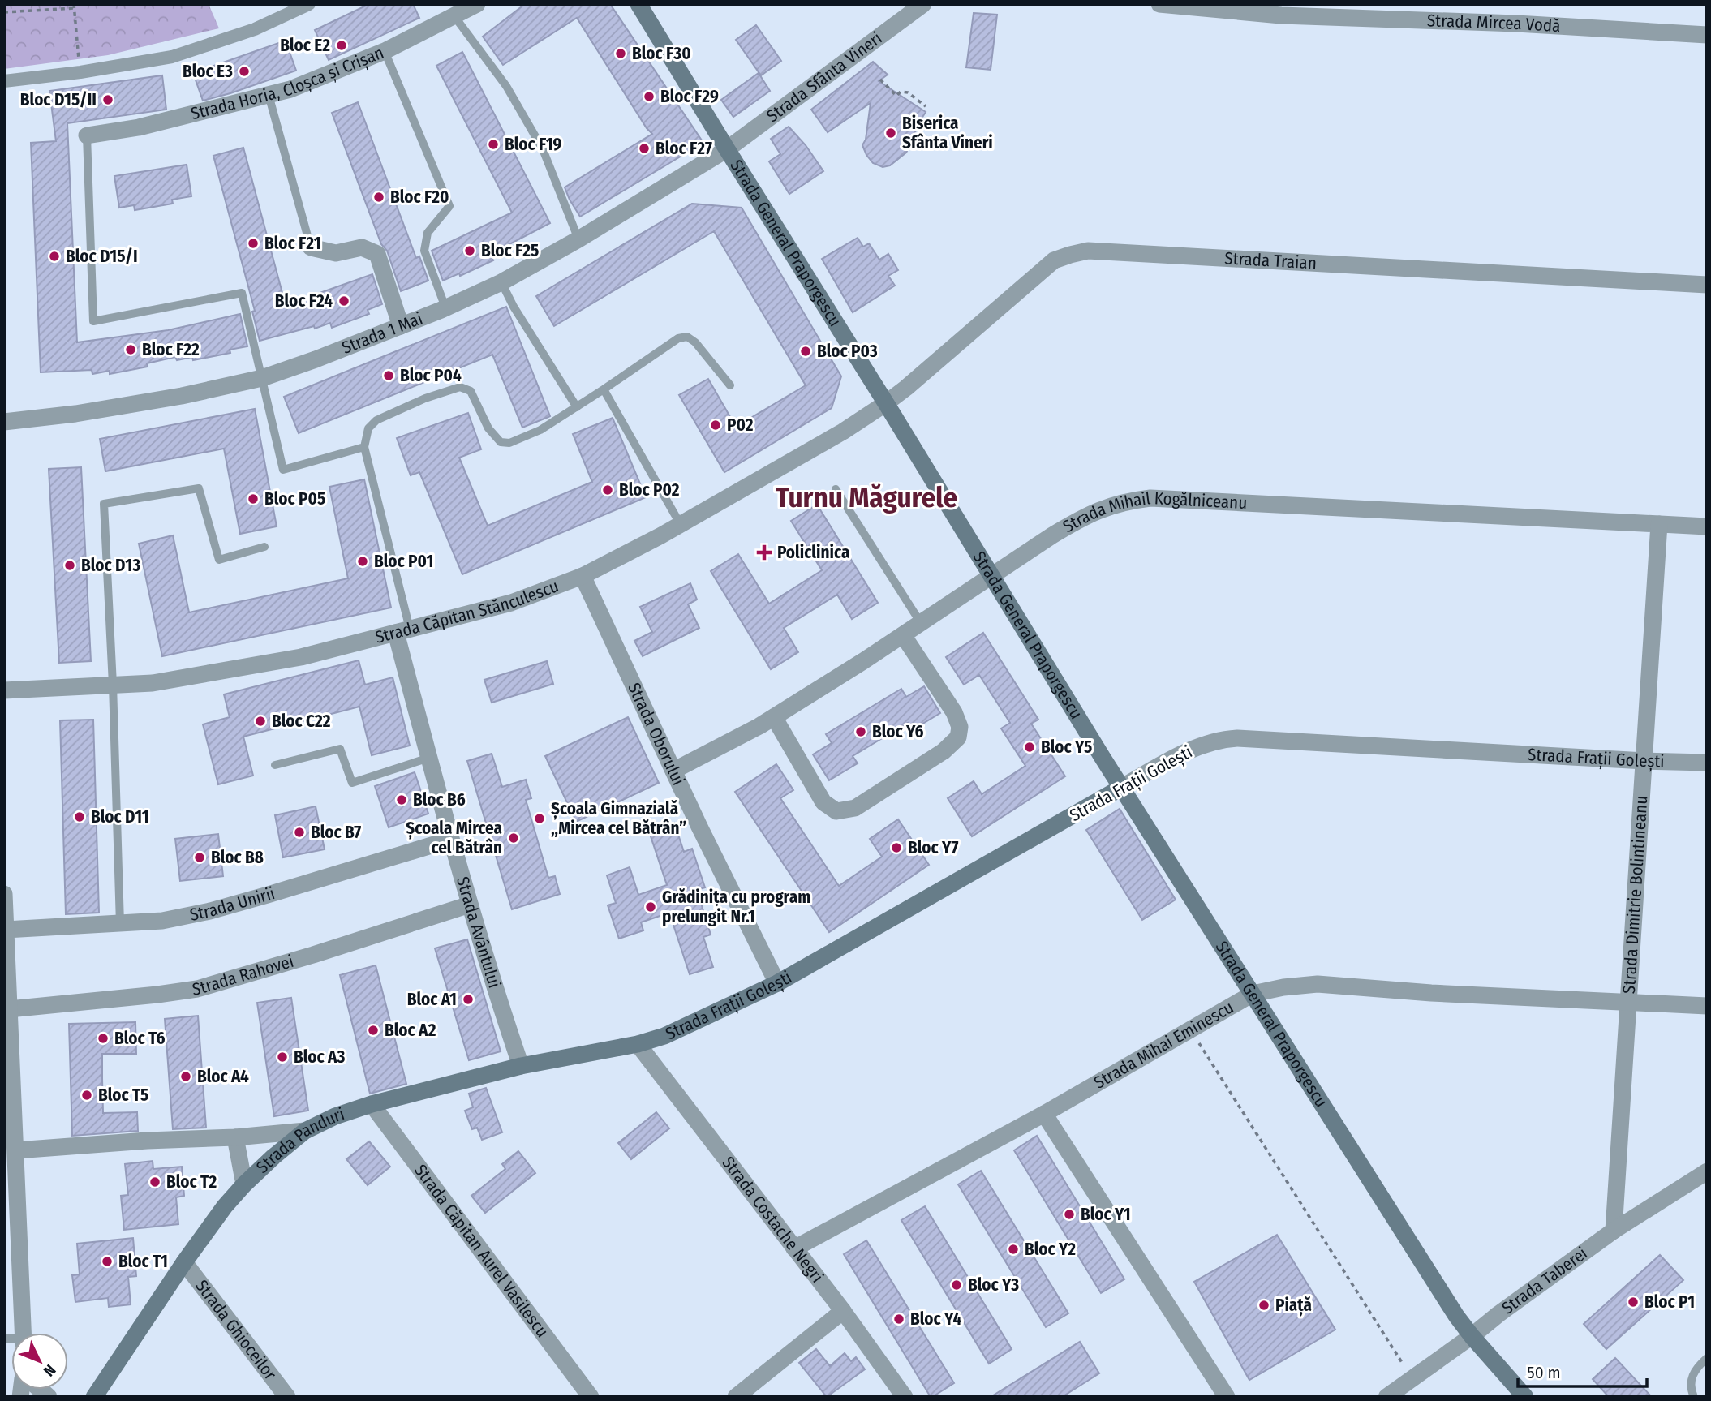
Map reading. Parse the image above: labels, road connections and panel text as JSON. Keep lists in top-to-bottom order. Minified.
{"streets":{"main road":["Strada General Praporgescu","Strada Frații Golești","Strada Panduri"],"street":["Strada Mircea Vodă","Strada Sfânta Vineri","Strada Horia, Cloșca și Crișan","Strada Traian","Strada 1 Mai","Strada Mihail Kogălniceanu","Strada Căpitan Stănculescu","Strada Oborului","Strada Dimitrie Bolintineanu","Strada Unirii","Strada Avântului","Strada Rahovei","Strada Mihai Eminescu","Strada Costache Negri","Strada Căpitan Aurel Vasilescu","Strada Taberei","Strada Ghioceilor"]},"crossings":[["Strada Sfânta Vineri","Strada General Praporgescu"],["Strada Sfânta Vineri","Strada 1 Mai"],["Strada General Praporgescu","Strada Traian"],["Strada General Praporgescu","Strada 1 Mai"],["Strada General Praporgescu","Strada Mihail Kogălniceanu"],["Strada General Praporgescu","Strada Căpitan Stănculescu"],["Strada General Praporgescu","Strada Frații Golești"],["Strada General Praporgescu","Strada Mihai Eminescu"],["Strada General Praporgescu","Strada Taberei"],["Strada Traian","Strada Căpitan Stănculescu"],["Strada Mihail Kogălniceanu","Strada Oborului"],["Strada Mihail Kogălniceanu","Strada Dimitrie Bolintineanu"],["Strada Căpitan Stănculescu","Strada Oborului"],["Strada Căpitan Stănculescu","Strada Avântului"],["Strada Oborului","Strada Frații Golești"],["Strada Frații Golești","Strada Dimitrie Bolintineanu"],["Strada Frații Golești","Strada Panduri"],["Strada Frații Golești","Strada Costache Negri"],["Strada Dimitrie Bolintineanu","Strada Mihai Eminescu"],["Strada Dimitrie Bolintineanu","Strada Taberei"],["Strada Unirii","Strada Avântului"],["Strada Avântului","Strada Rahovei"],["Strada Avântului","Strada Panduri"],["Strada Mihai Eminescu","Strada Costache Negri"],["Strada Panduri","Strada Căpitan Aurel Vasilescu"],["Strada Panduri","Strada Ghioceilor"]],"districts":["Turnu Măgurele"],"places":{"other":["Bloc E2","Bloc F30","Bloc E3","Bloc F29","Bloc D15/II","Biserica Sfânta Vineri","Bloc F19","Bloc F27","Bloc F20","Bloc F21","Bloc F25","Bloc D15/I","Bloc F24","Bloc F22","Bloc P03","Bloc P04","P02","Bloc P02","Bloc P05","Bloc P01","Bloc D13","Bloc C22","Bloc Y6","Bloc Y5","Bloc B6","Bloc D11","Școala Gimnazială „Mircea cel Bătrân”","Bloc B7","Școala Mircea cel Bătrân","Bloc Y7","Bloc B8","Grădinița cu program prelungit Nr.1","Bloc A1","Bloc A2","Bloc T6","Bloc A3","Bloc A4","Bloc T5","Bloc T2","Bloc Y1","Bloc Y2","Bloc T1","Bloc Y3","Bloc P1","Piață","Bloc Y4"],"health":["Policlinica"]},"scale_bar":"50 m","north":"bottom right"}
